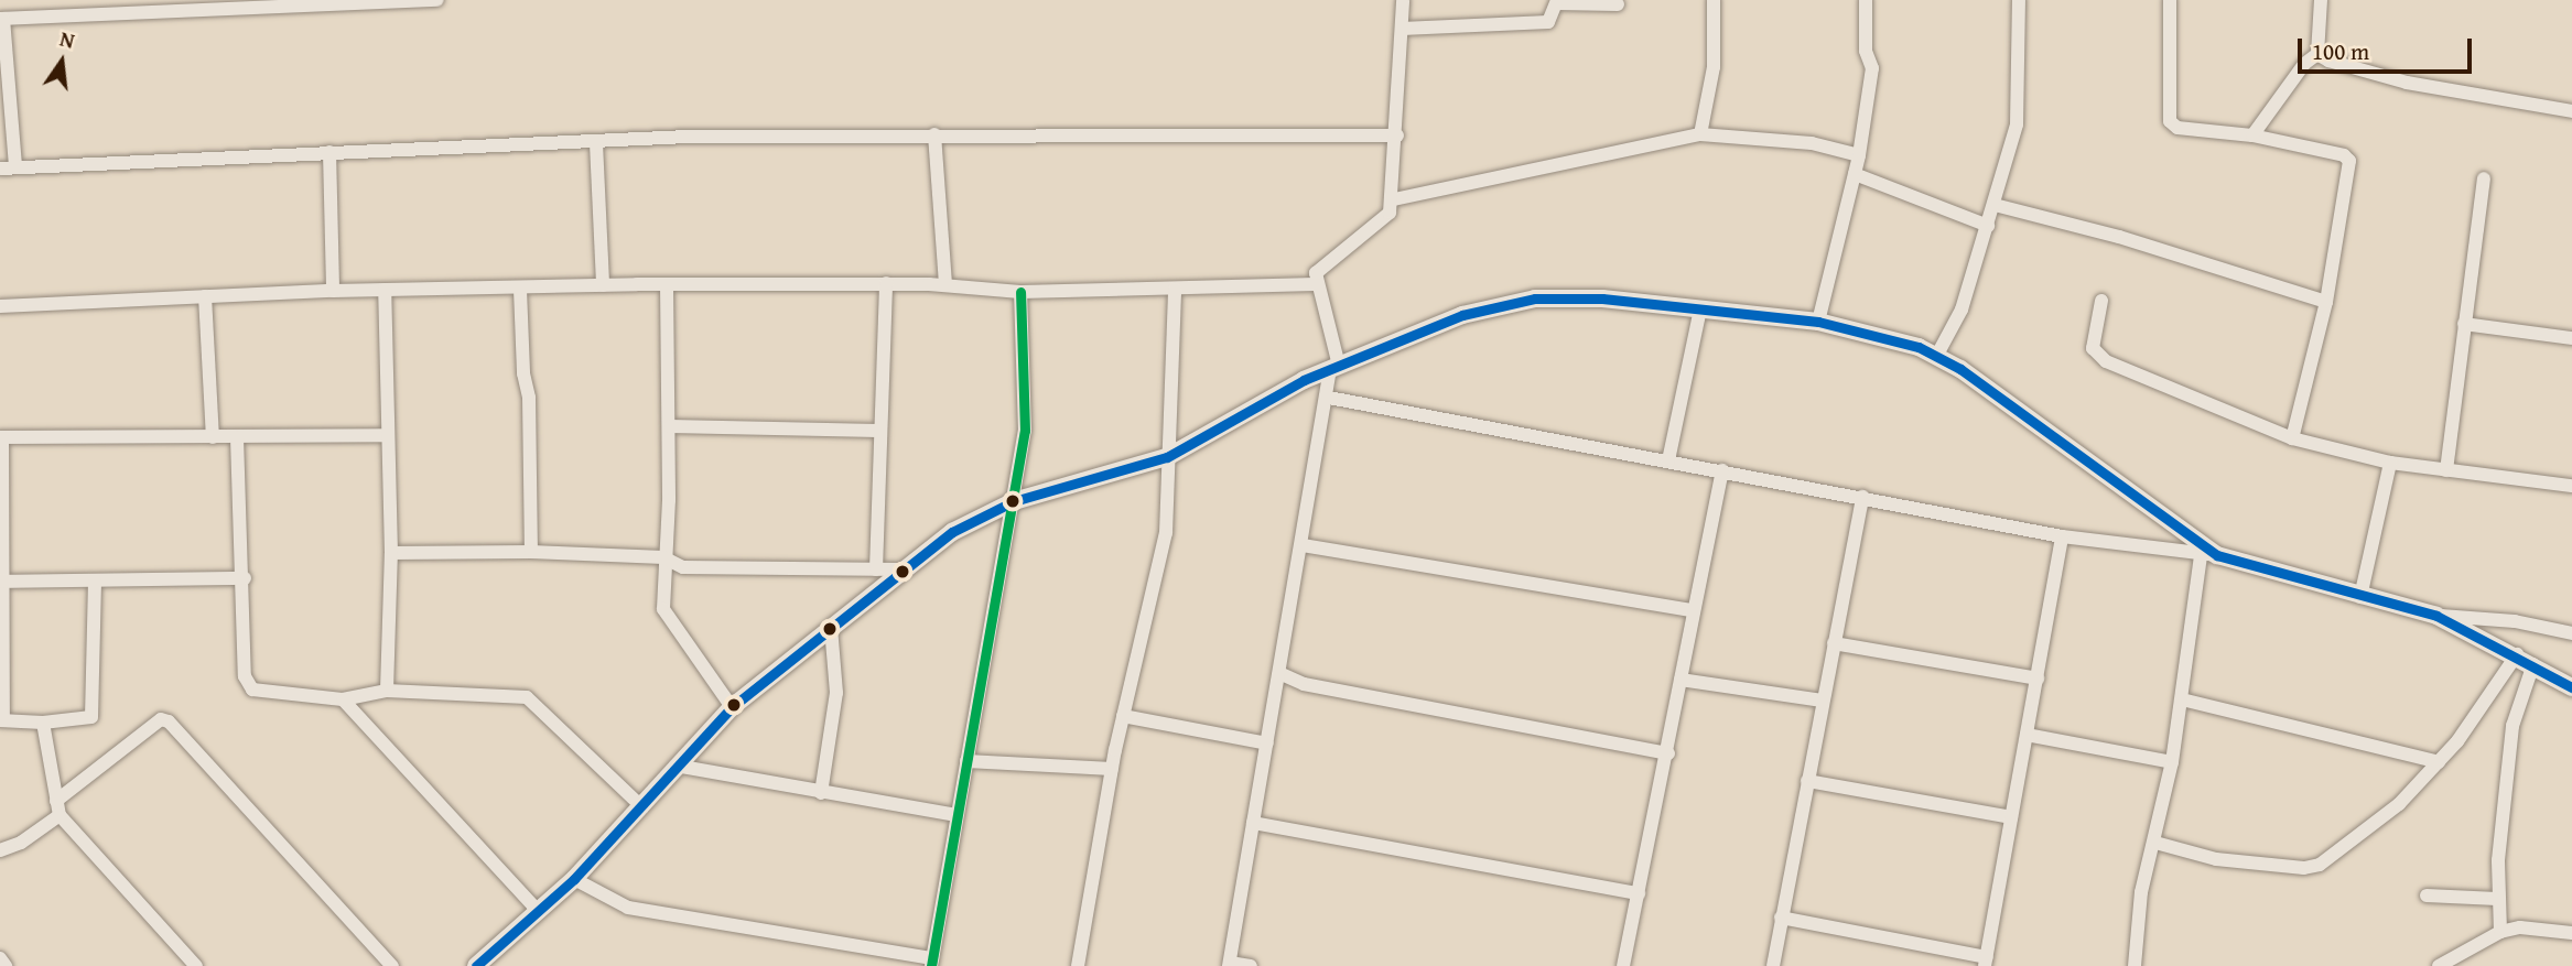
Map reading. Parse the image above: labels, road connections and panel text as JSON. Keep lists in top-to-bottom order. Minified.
{"scale_bar":"100 m","north":"top"}
